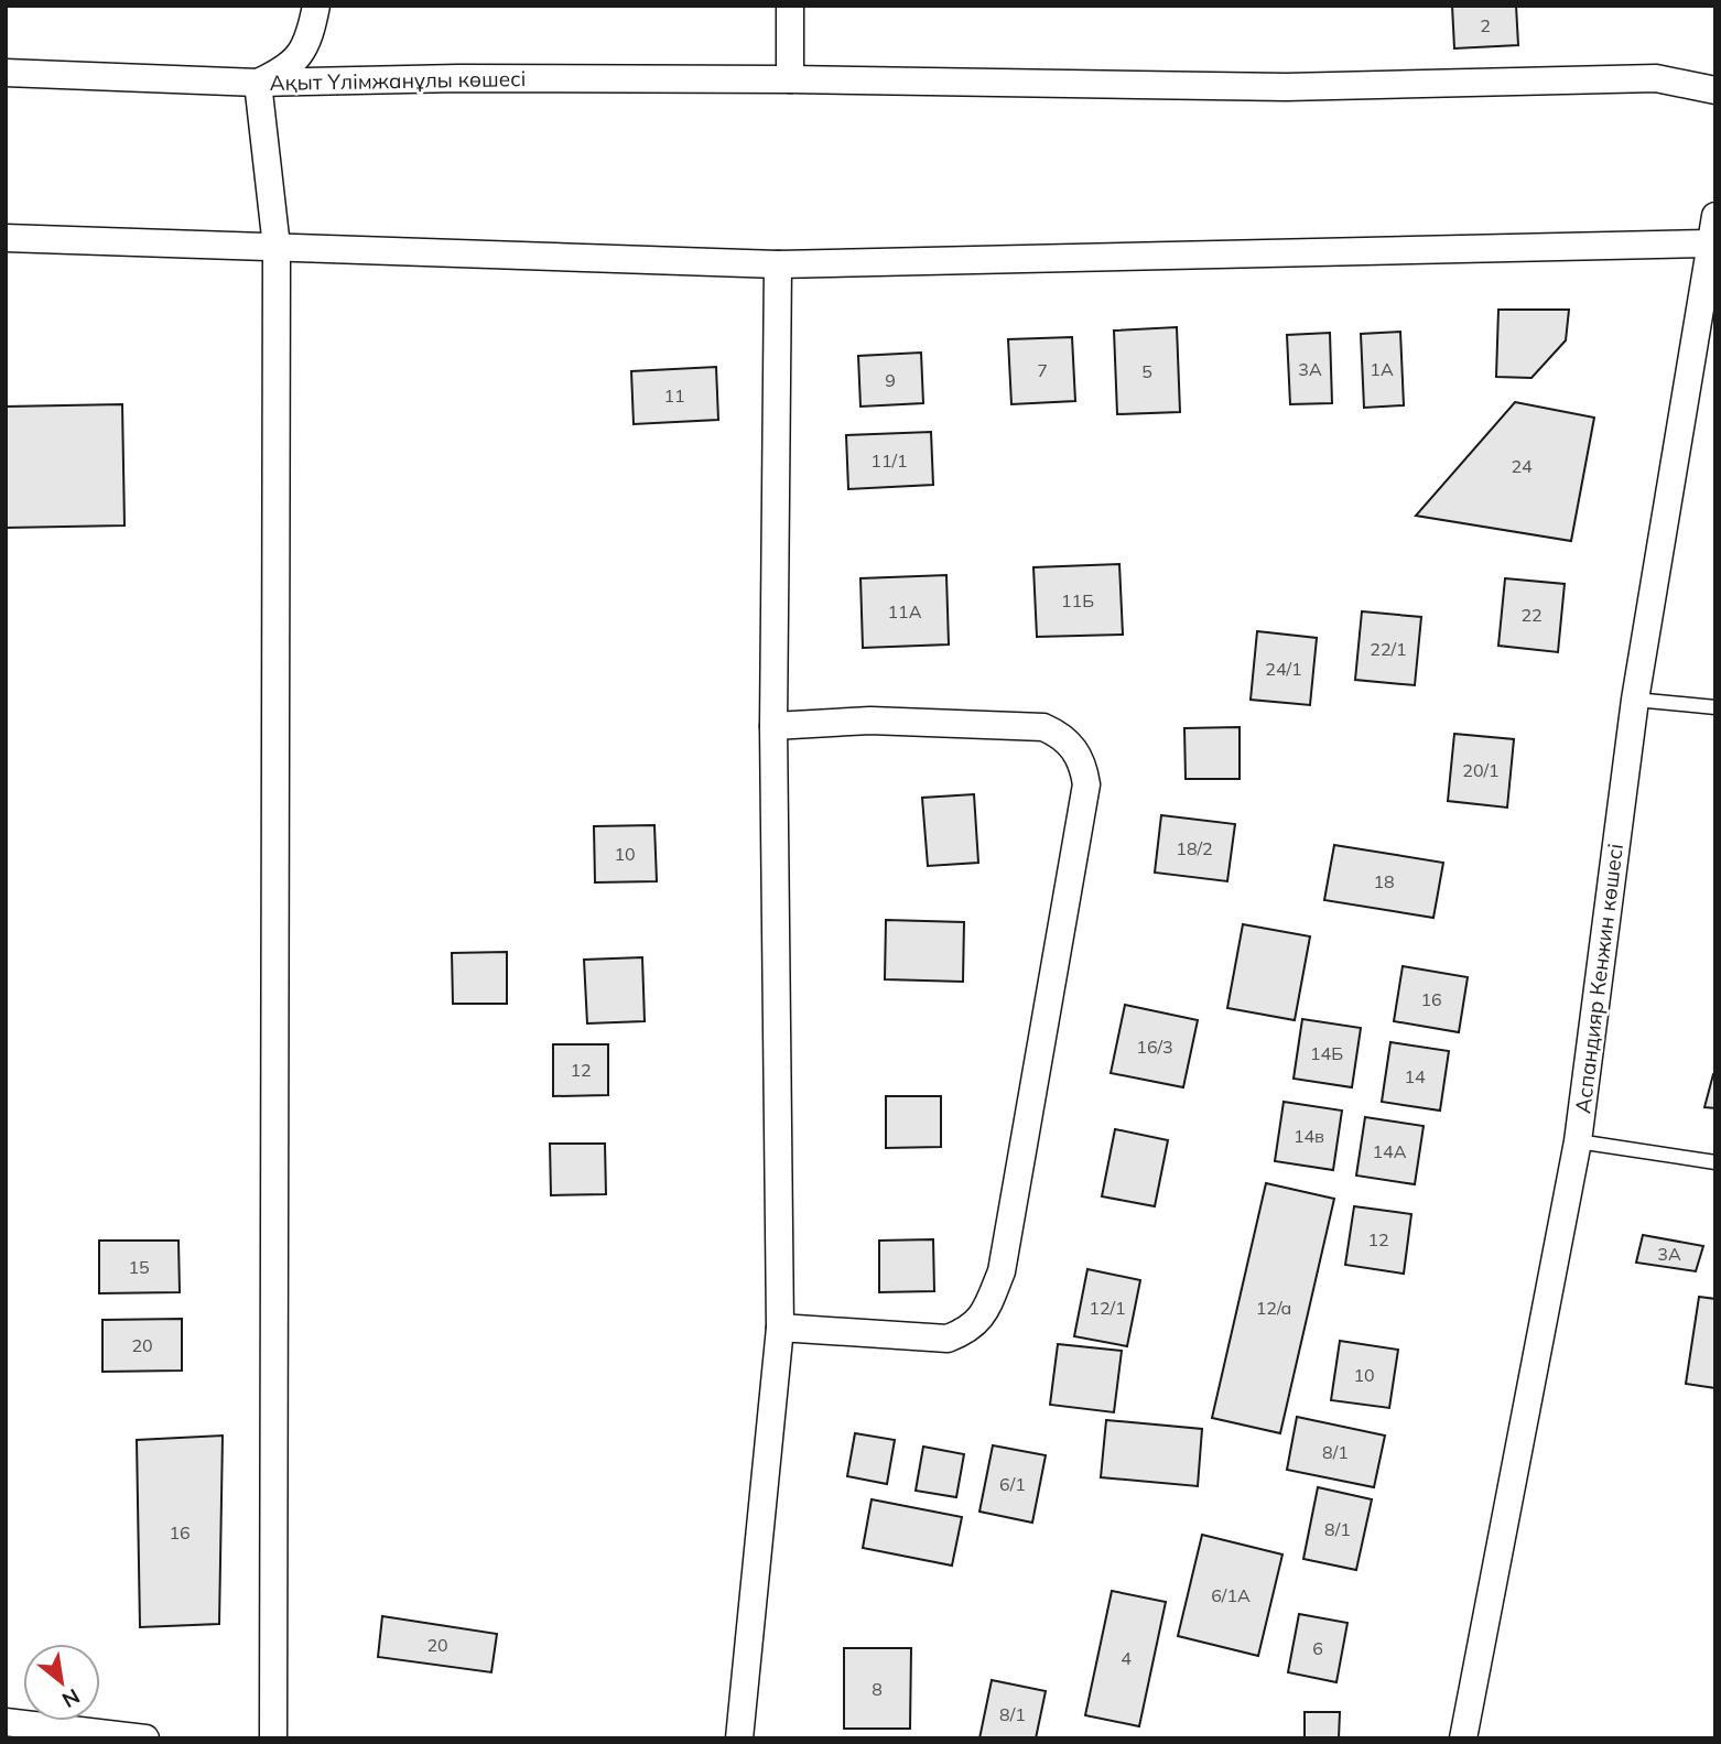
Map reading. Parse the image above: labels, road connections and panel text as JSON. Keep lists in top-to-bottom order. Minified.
{"streets":{"street":["Ақыт Үлімжанұлы көшесі","Аспандияр Кенжин көшесі"]},"house_numbers":["2","3А","1А","7","5","9","11","11/1","24","11Б","11А","22","22/1","24/1","20/1","18/2","10","18","16","16/3","14Б","12","14","14в","14А","12","3А","15","12/1","12/а","20","10","8/1","6/1","8/1","16","6/1А","20","6","4","8","8/1"],"north":"bottom right"}
